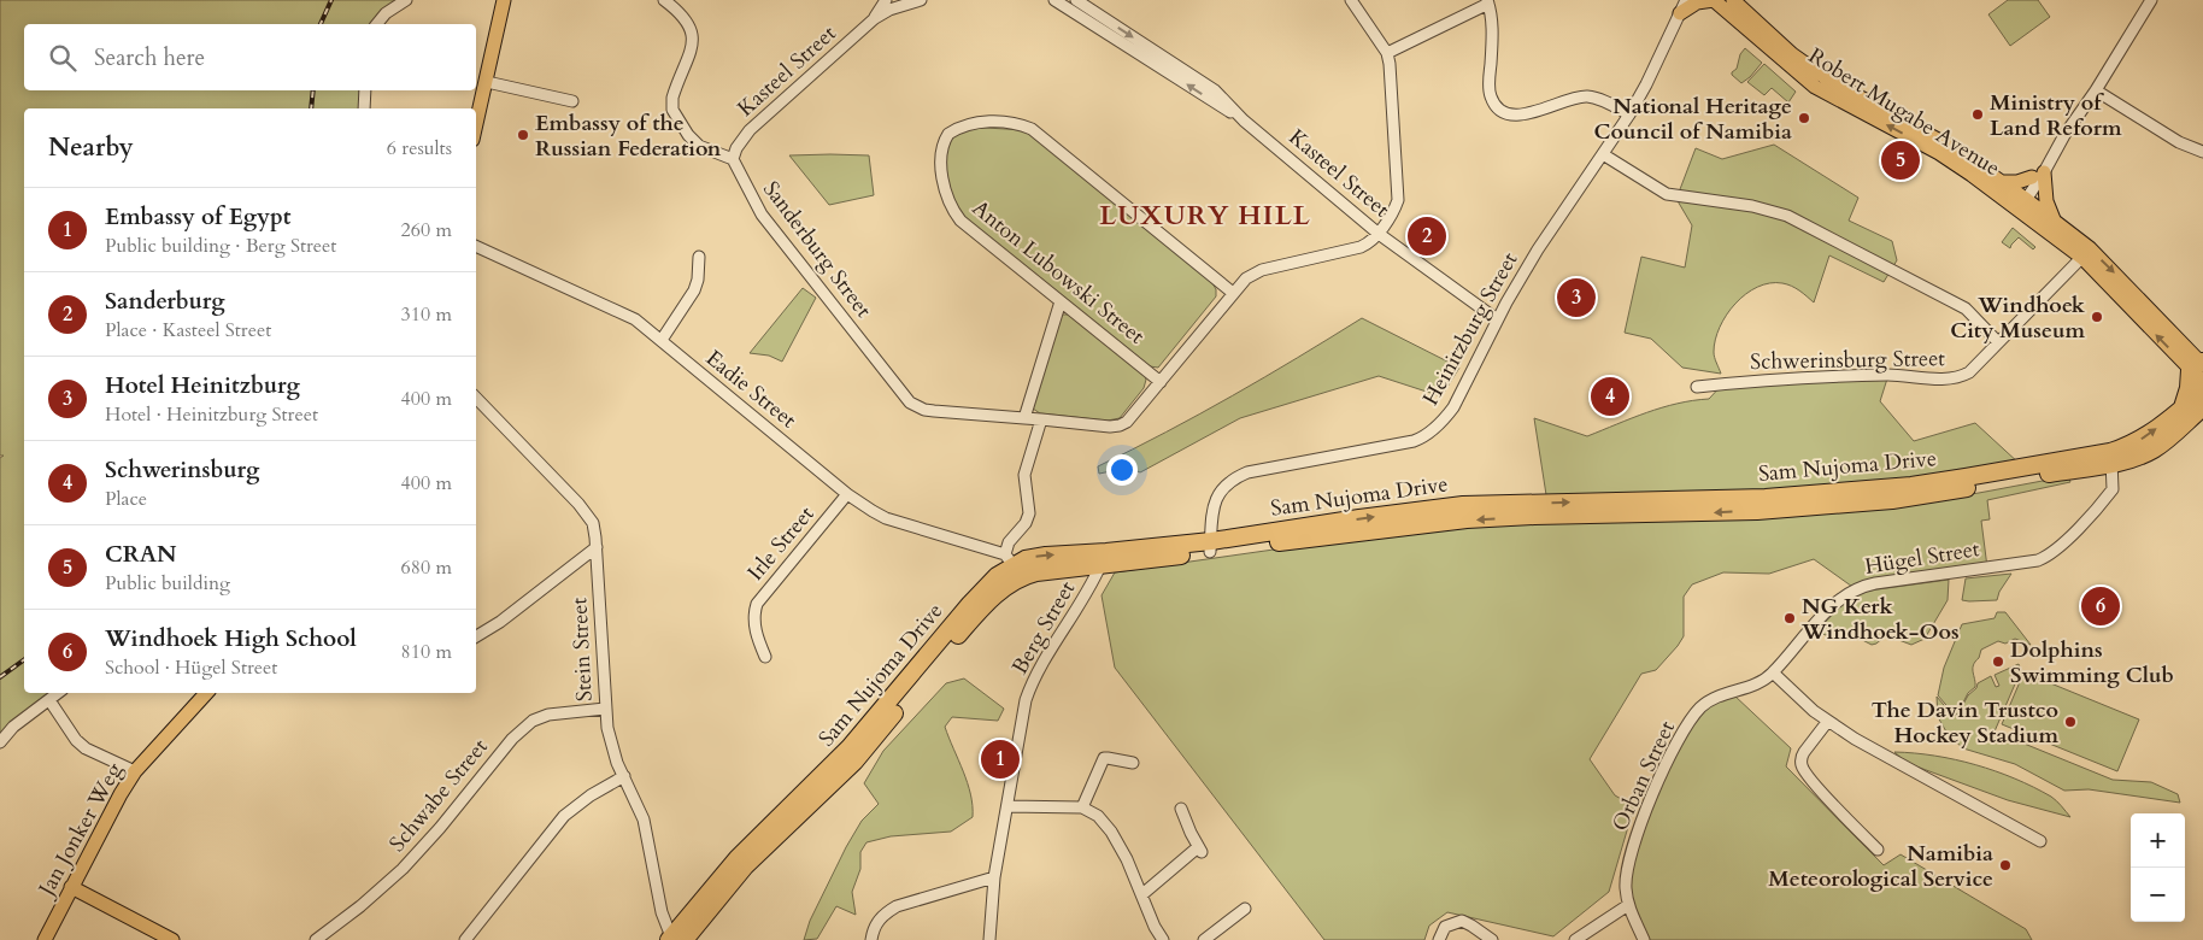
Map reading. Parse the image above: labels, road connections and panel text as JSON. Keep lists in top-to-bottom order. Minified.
{"streets":{"highway":["Sam Nujoma Drive"],"main road":["Robert Mugabe Avenue","Jan Jonker Weg"],"street":["Kasteel Street","Sanderburg Street","Anton Lubowski Street","Heinitzburg Street","Schwerinsburg Street","Eadie Street","Irle Street","Hügel Street","Berg Street","Stein Street","Orban Street","Schwabe Street"]},"crossings":[["Kasteel Street","Sanderburg Street"],["Kasteel Street","Heinitzburg Street"],["Robert Mugabe Avenue","Schwerinsburg Street"],["Heinitzburg Street","Sam Nujoma Drive"],["Eadie Street","Sam Nujoma Drive"],["Eadie Street","Irle Street"],["Sam Nujoma Drive","Hügel Street"],["Sam Nujoma Drive","Berg Street"],["Sam Nujoma Drive","Stein Street"],["Hügel Street","Orban Street"],["Stein Street","Schwabe Street"]],"districts":["LUXURY HILL"],"places":["Ministry of Land Reform","National Heritage Council of Namibia","Embassy of the Russian Federation","Windhoek City Museum","NG Kerk Windhoek-Oos","Dolphins Swimming Club","The Davin Trustco Hockey Stadium","Namibia Meteorological Service"],"page":{"search":"Search here","heading":["Nearby","6 results"],"pins":["5","2","3","4","6","1"],"list":[{"mark":"1","name":"Embassy of Egypt","note":"Public building · Berg Street","value":"260 m"},{"mark":"2","name":"Sanderburg","note":"Place · Kasteel Street","value":"310 m"},{"mark":"3","name":"Hotel Heinitzburg","note":"Hotel · Heinitzburg Street","value":"400 m"},{"mark":"4","name":"Schwerinsburg","note":"Place","value":"400 m"},{"mark":"5","name":"CRAN","note":"Public building","value":"680 m"},{"mark":"6","name":"Windhoek High School","note":"School · Hügel Street","value":"810 m"}],"map_buttons":["+","−"]}}
